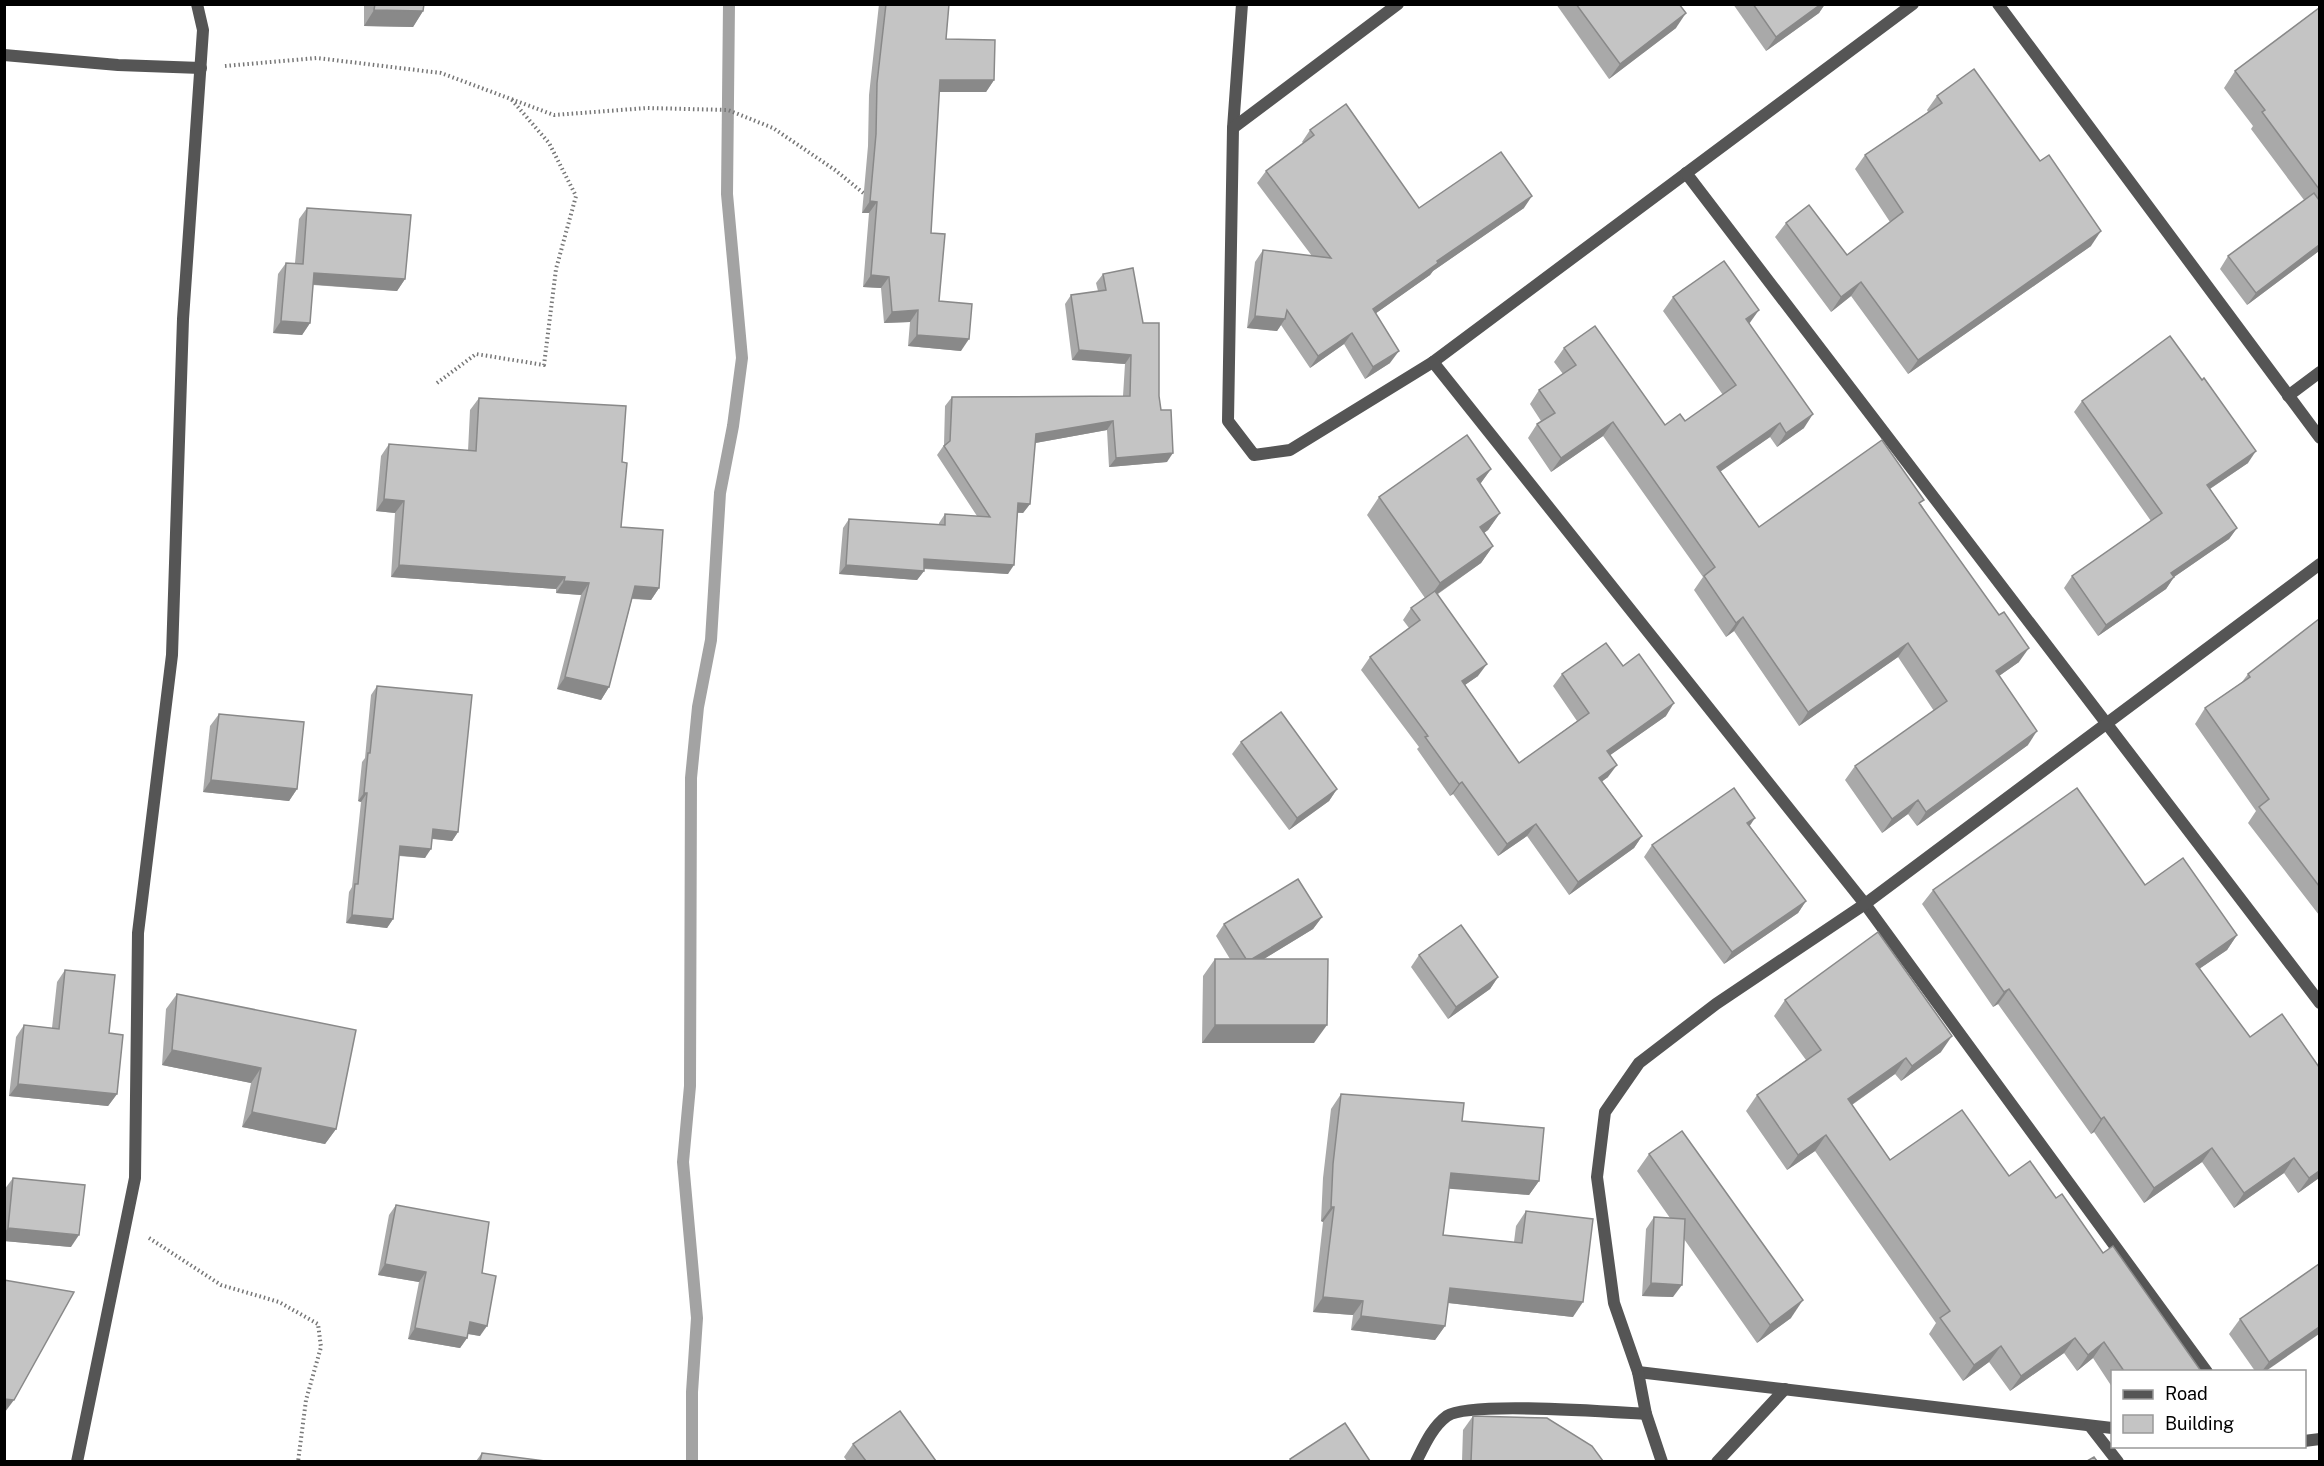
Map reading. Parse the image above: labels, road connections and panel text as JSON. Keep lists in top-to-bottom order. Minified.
{"legend":["Road","Building"]}
